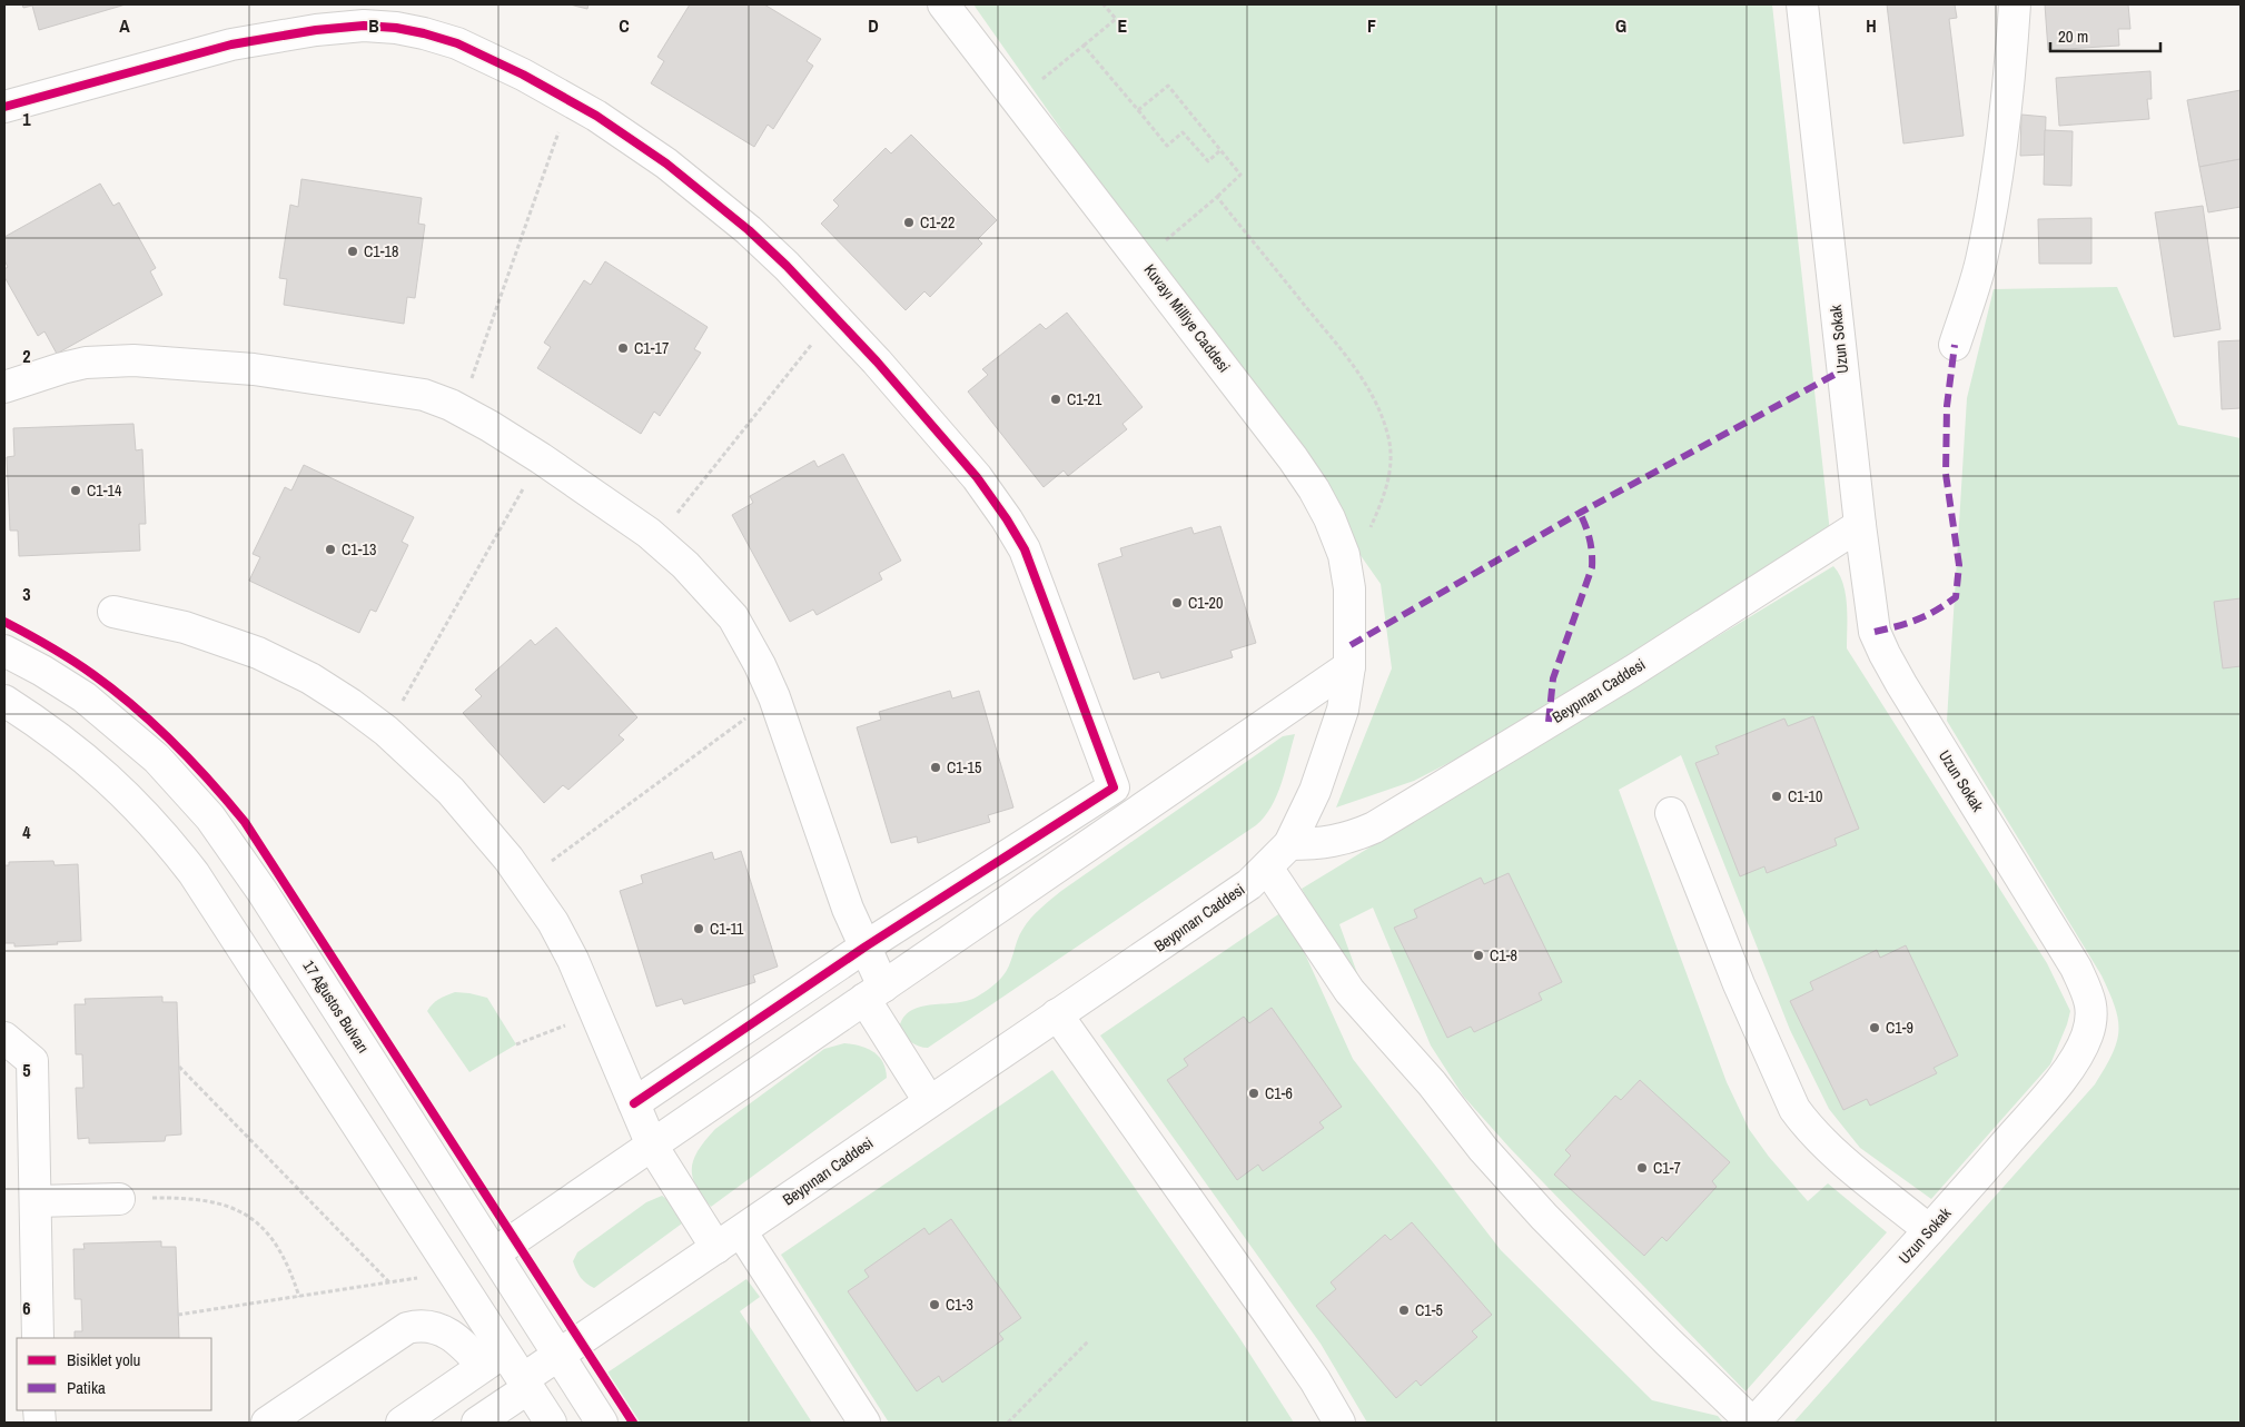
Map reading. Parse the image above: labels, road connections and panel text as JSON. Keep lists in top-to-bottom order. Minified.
{"streets":{"street":["Kuvayı Milliye Caddesi","Uzun Sokak","Beypınarı Caddesi","17 Ağustos Bulvarı"]},"crossings":[["Kuvayı Milliye Caddesi","Beypınarı Caddesi"],["Uzun Sokak","Beypınarı Caddesi"],["Beypınarı Caddesi","17 Ağustos Bulvarı"]],"places":["C1-22","C1-18","C1-17","C1-21","C1-14","C1-13","C1-20","C1-15","C1-10","C1-11","C1-8","C1-9","C1-6","C1-7","C1-3","C1-5"],"legend":["Bisiklet yolu","Patika"],"scale_bar":"20 m","grid":{"columns":["A","B","C","D","E","F","G","H"],"rows":["1","2","3","4","5","6"]}}
